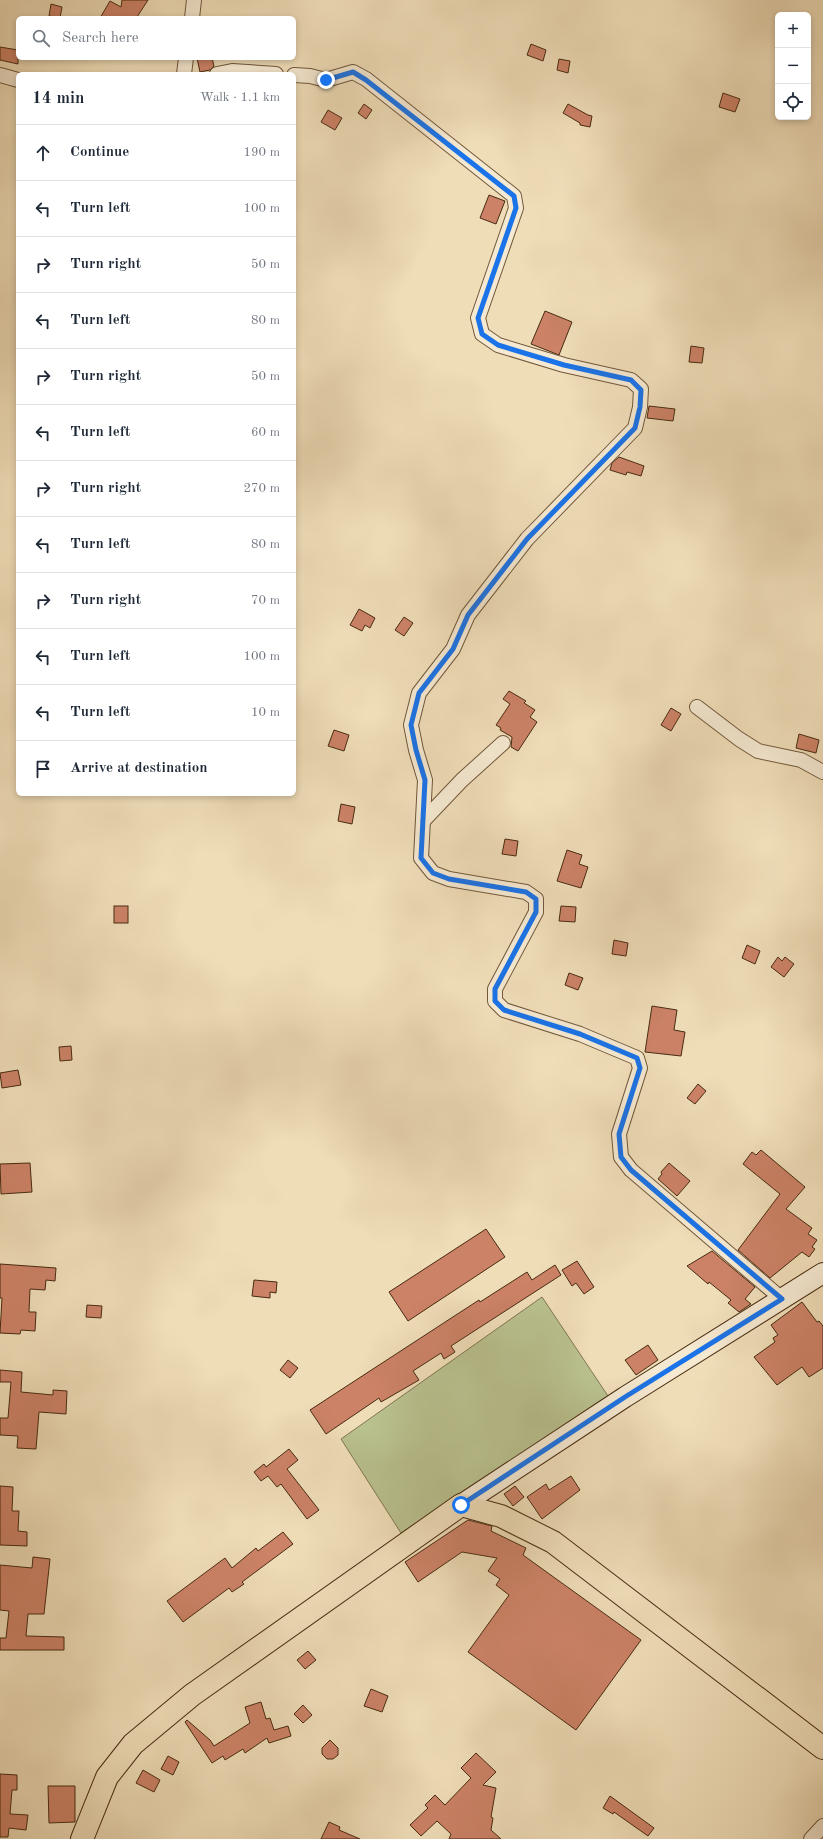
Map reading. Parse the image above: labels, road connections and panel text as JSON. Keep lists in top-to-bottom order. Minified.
{"page":{"map_buttons":["+","−"],"search":"Search here","heading":["14 min","Walk · 1.1 km"],"list":[["Continue","190 m"],["Turn left","100 m"],["Turn right","50 m"],["Turn left","80 m"],["Turn right","50 m"],["Turn left","60 m"],["Turn right","270 m"],["Turn left","80 m"],["Turn right","70 m"],["Turn left","100 m"],["Turn left","10 m"],"Arrive at destination"]}}
